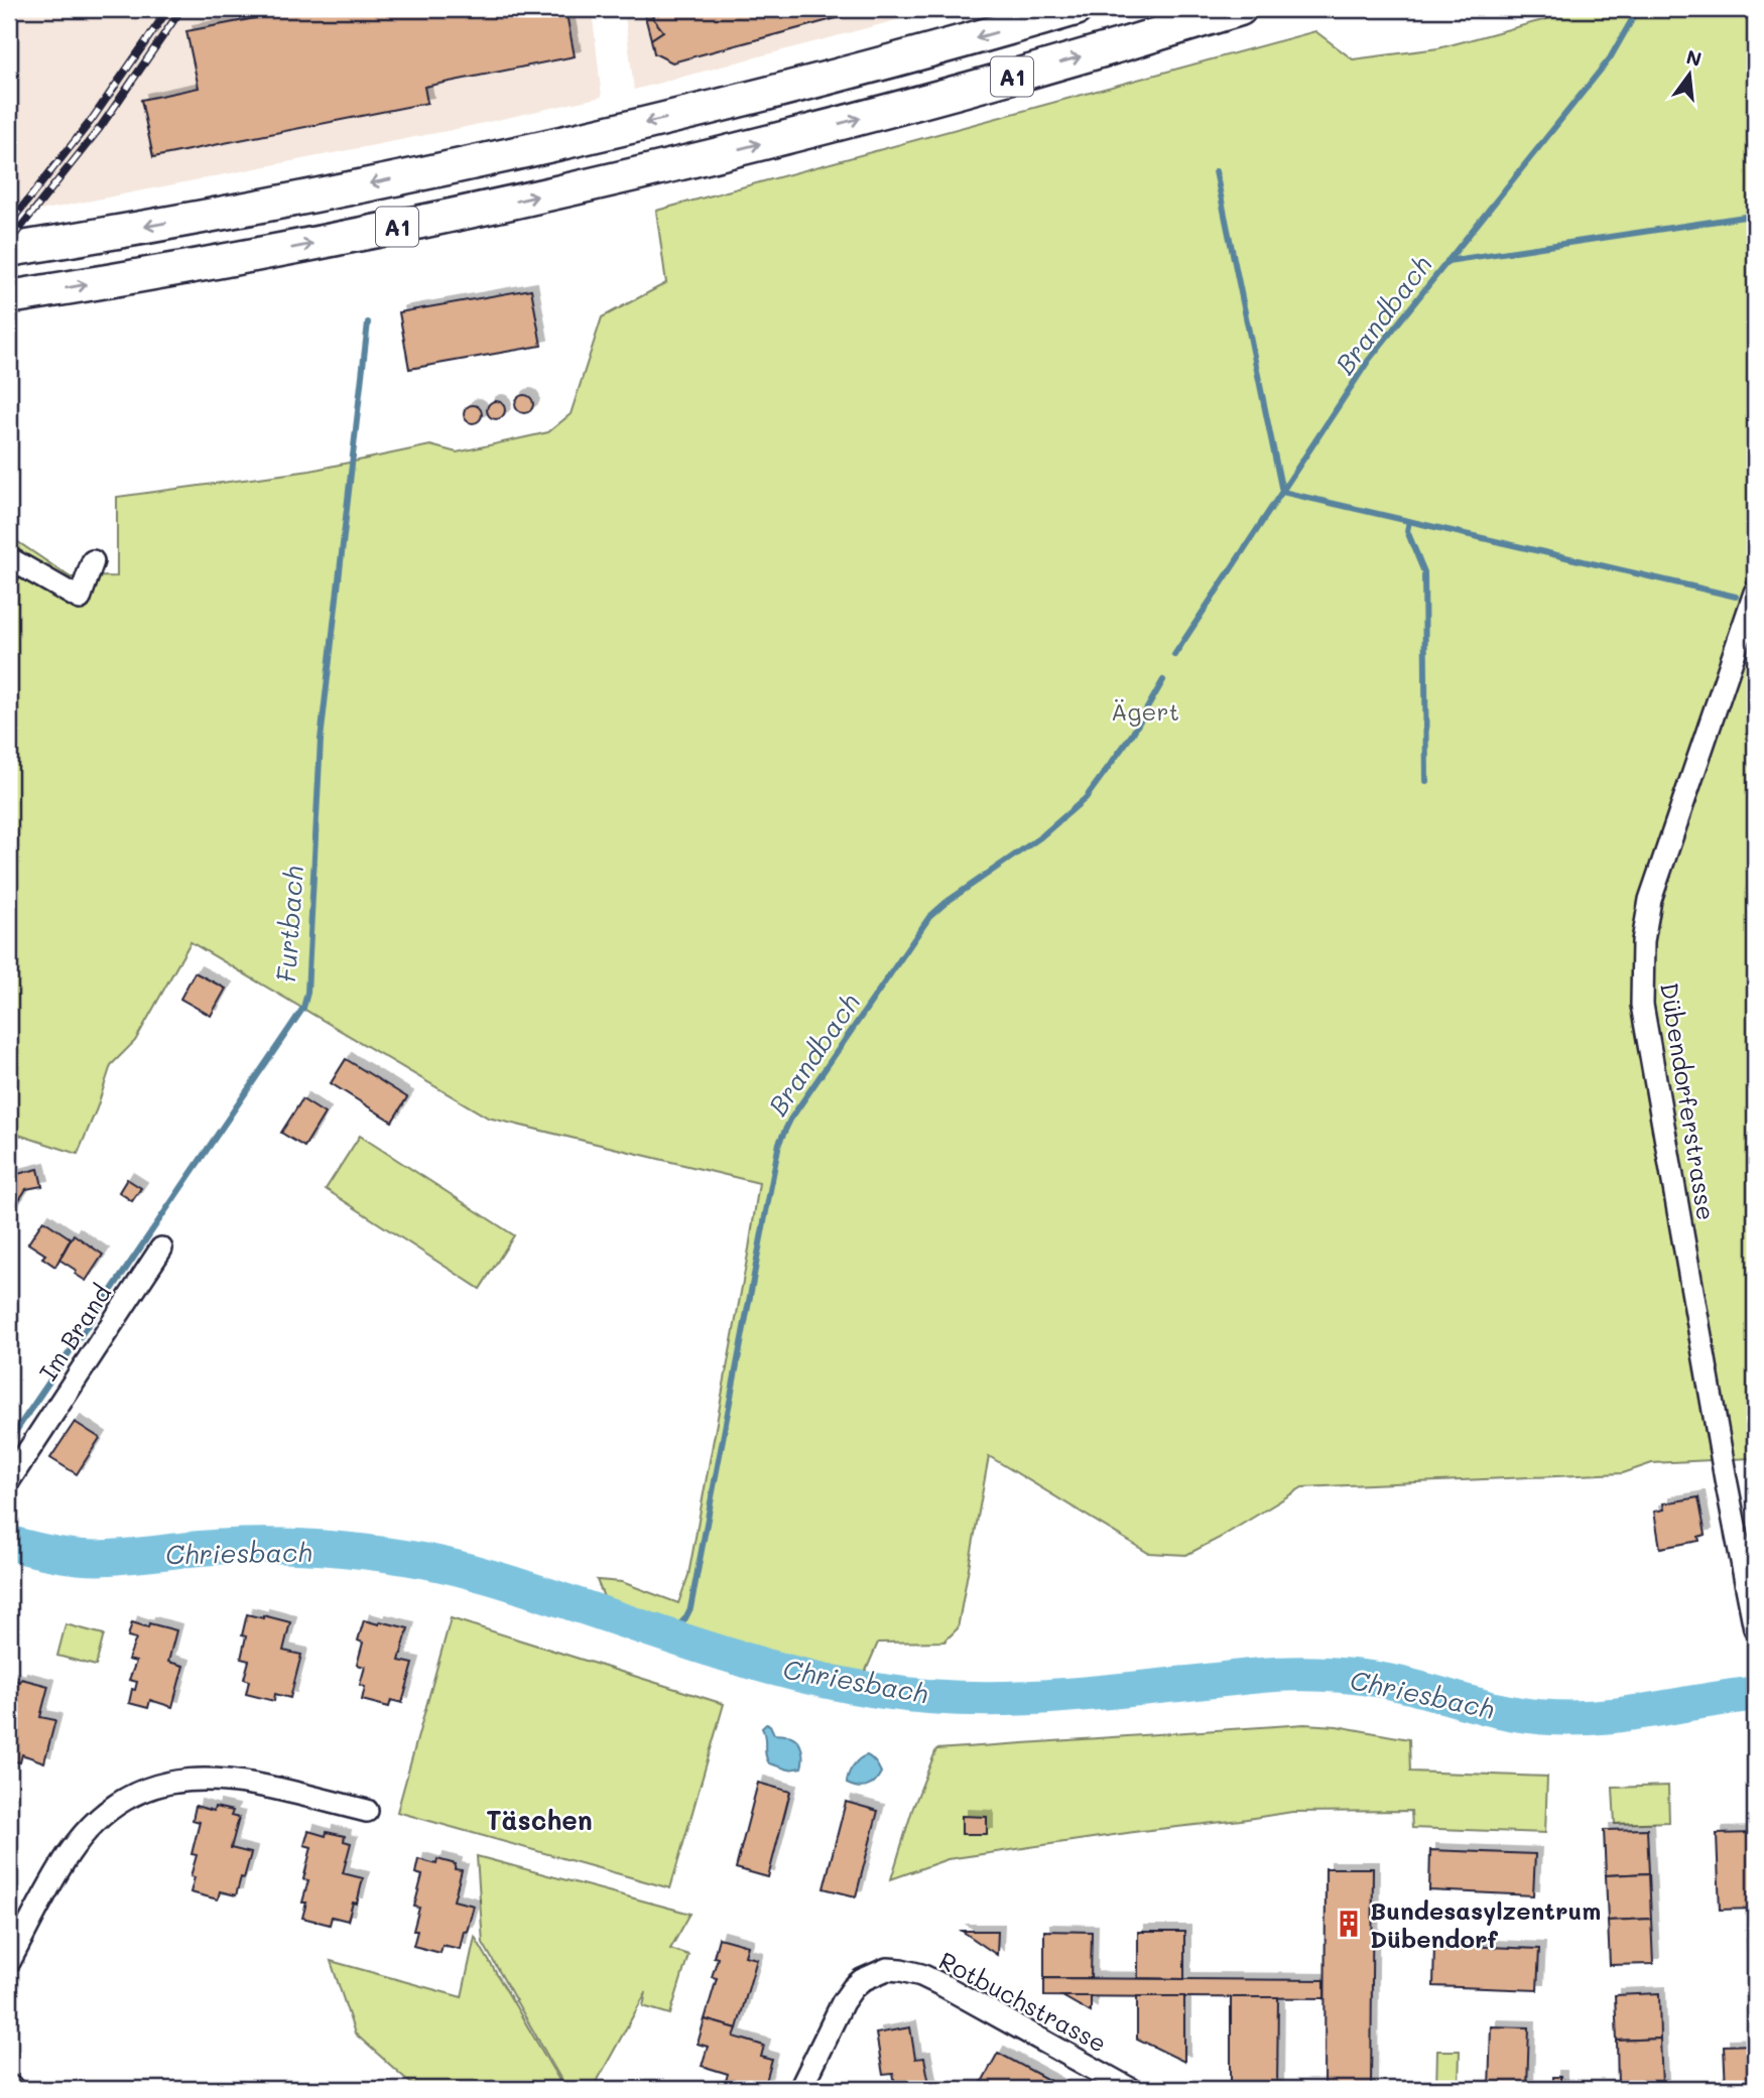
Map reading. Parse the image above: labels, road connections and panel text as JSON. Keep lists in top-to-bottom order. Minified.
{"streets":{"highway":["A1"],"street":["Dübendorferstrasse","Im Brand","Rotbuchstrasse"]},"districts":["Täschen"],"water":["Brandbach","Furtbach","Chriesbach"],"parks":["Ägert"],"places":{"building":["Bundesasylzentrum Dübendorf"]},"north":"top"}
